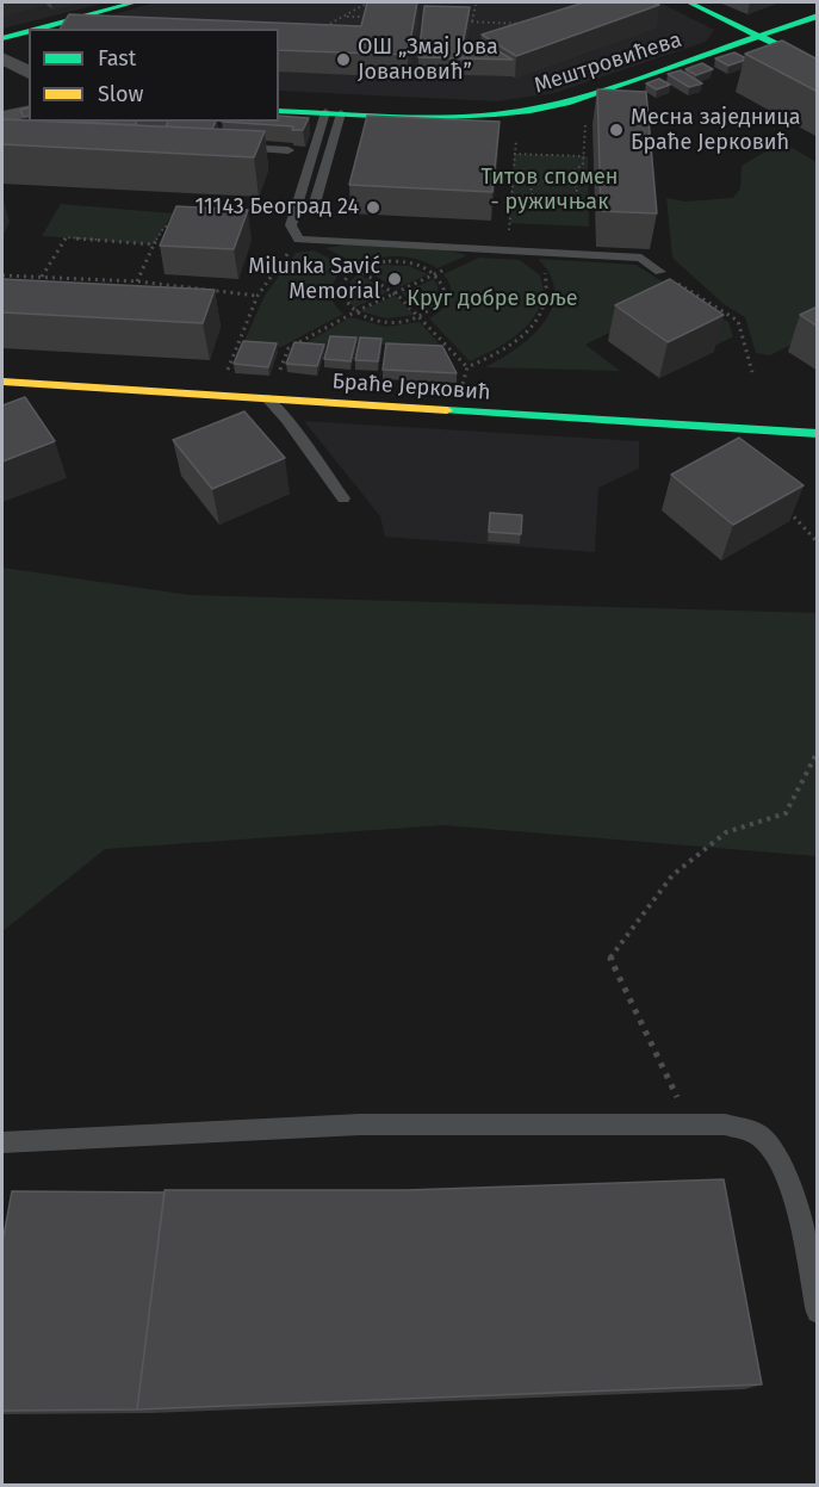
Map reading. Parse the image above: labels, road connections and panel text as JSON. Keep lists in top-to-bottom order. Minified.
{"streets":{"street":["Мештровићева","Браће Јерковић"]},"parks":["Титов спомен - ружичњак","Круг добре воље"],"places":["ОШ „Змај Јова Јовановић”","Месна заједница Браће Јерковић","11143 Београд 24","Milunka Savić Memorial"],"legend":["Fast","Slow"]}
